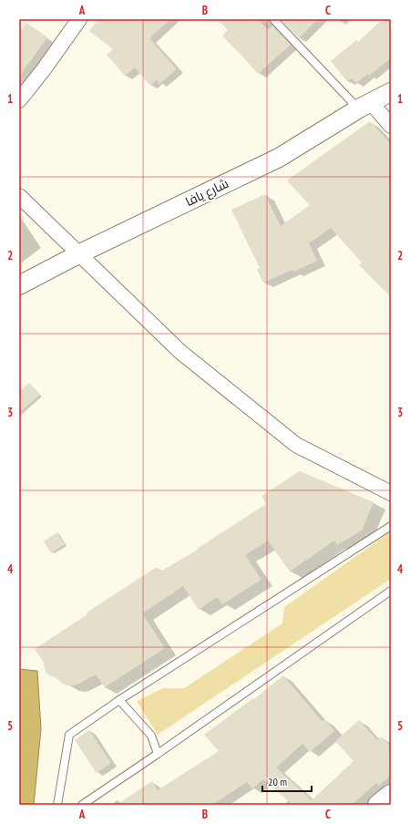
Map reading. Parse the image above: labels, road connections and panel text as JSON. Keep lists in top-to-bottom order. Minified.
{"streets":{"street":["شارع يافا"]},"scale_bar":"20 m","grid":{"columns":["A","B","C"],"rows":["1","2","3","4","5"]}}
